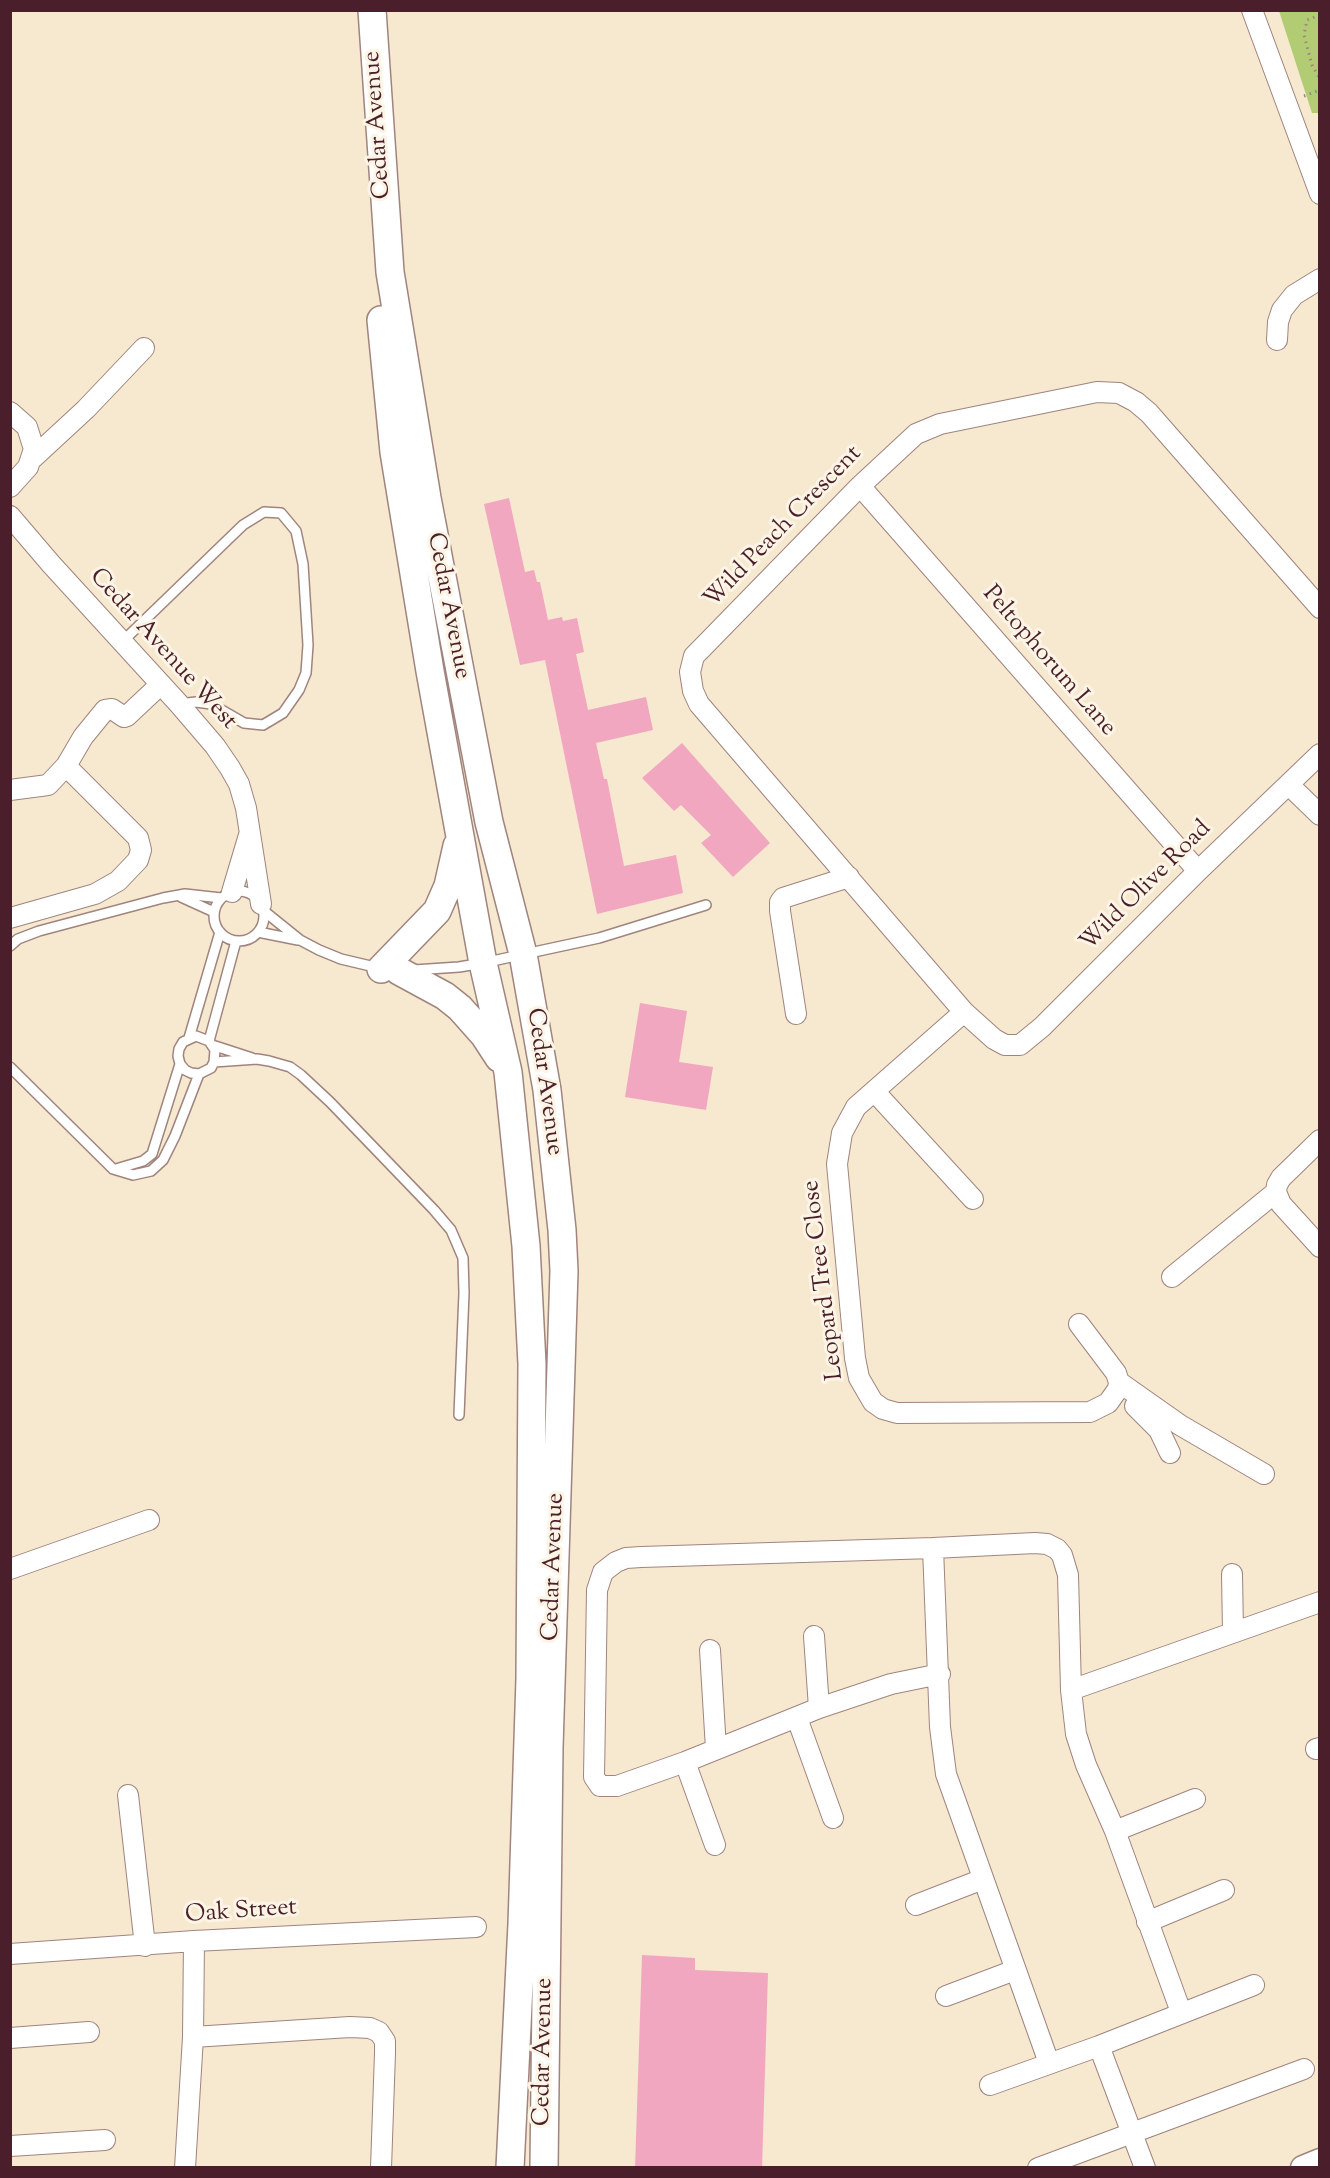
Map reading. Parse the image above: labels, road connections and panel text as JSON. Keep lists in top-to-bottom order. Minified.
{"streets":{"main road":["Cedar Avenue"],"street":["Wild Peach Crescent","Cedar Avenue West","Peltophorum Lane","Wild Olive Road","Leopard Tree Close","Oak Street"]},"crossings":[["Wild Peach Crescent","Peltophorum Lane"],["Wild Peach Crescent","Wild Olive Road"],["Wild Peach Crescent","Leopard Tree Close"],["Peltophorum Lane","Wild Olive Road"]]}
